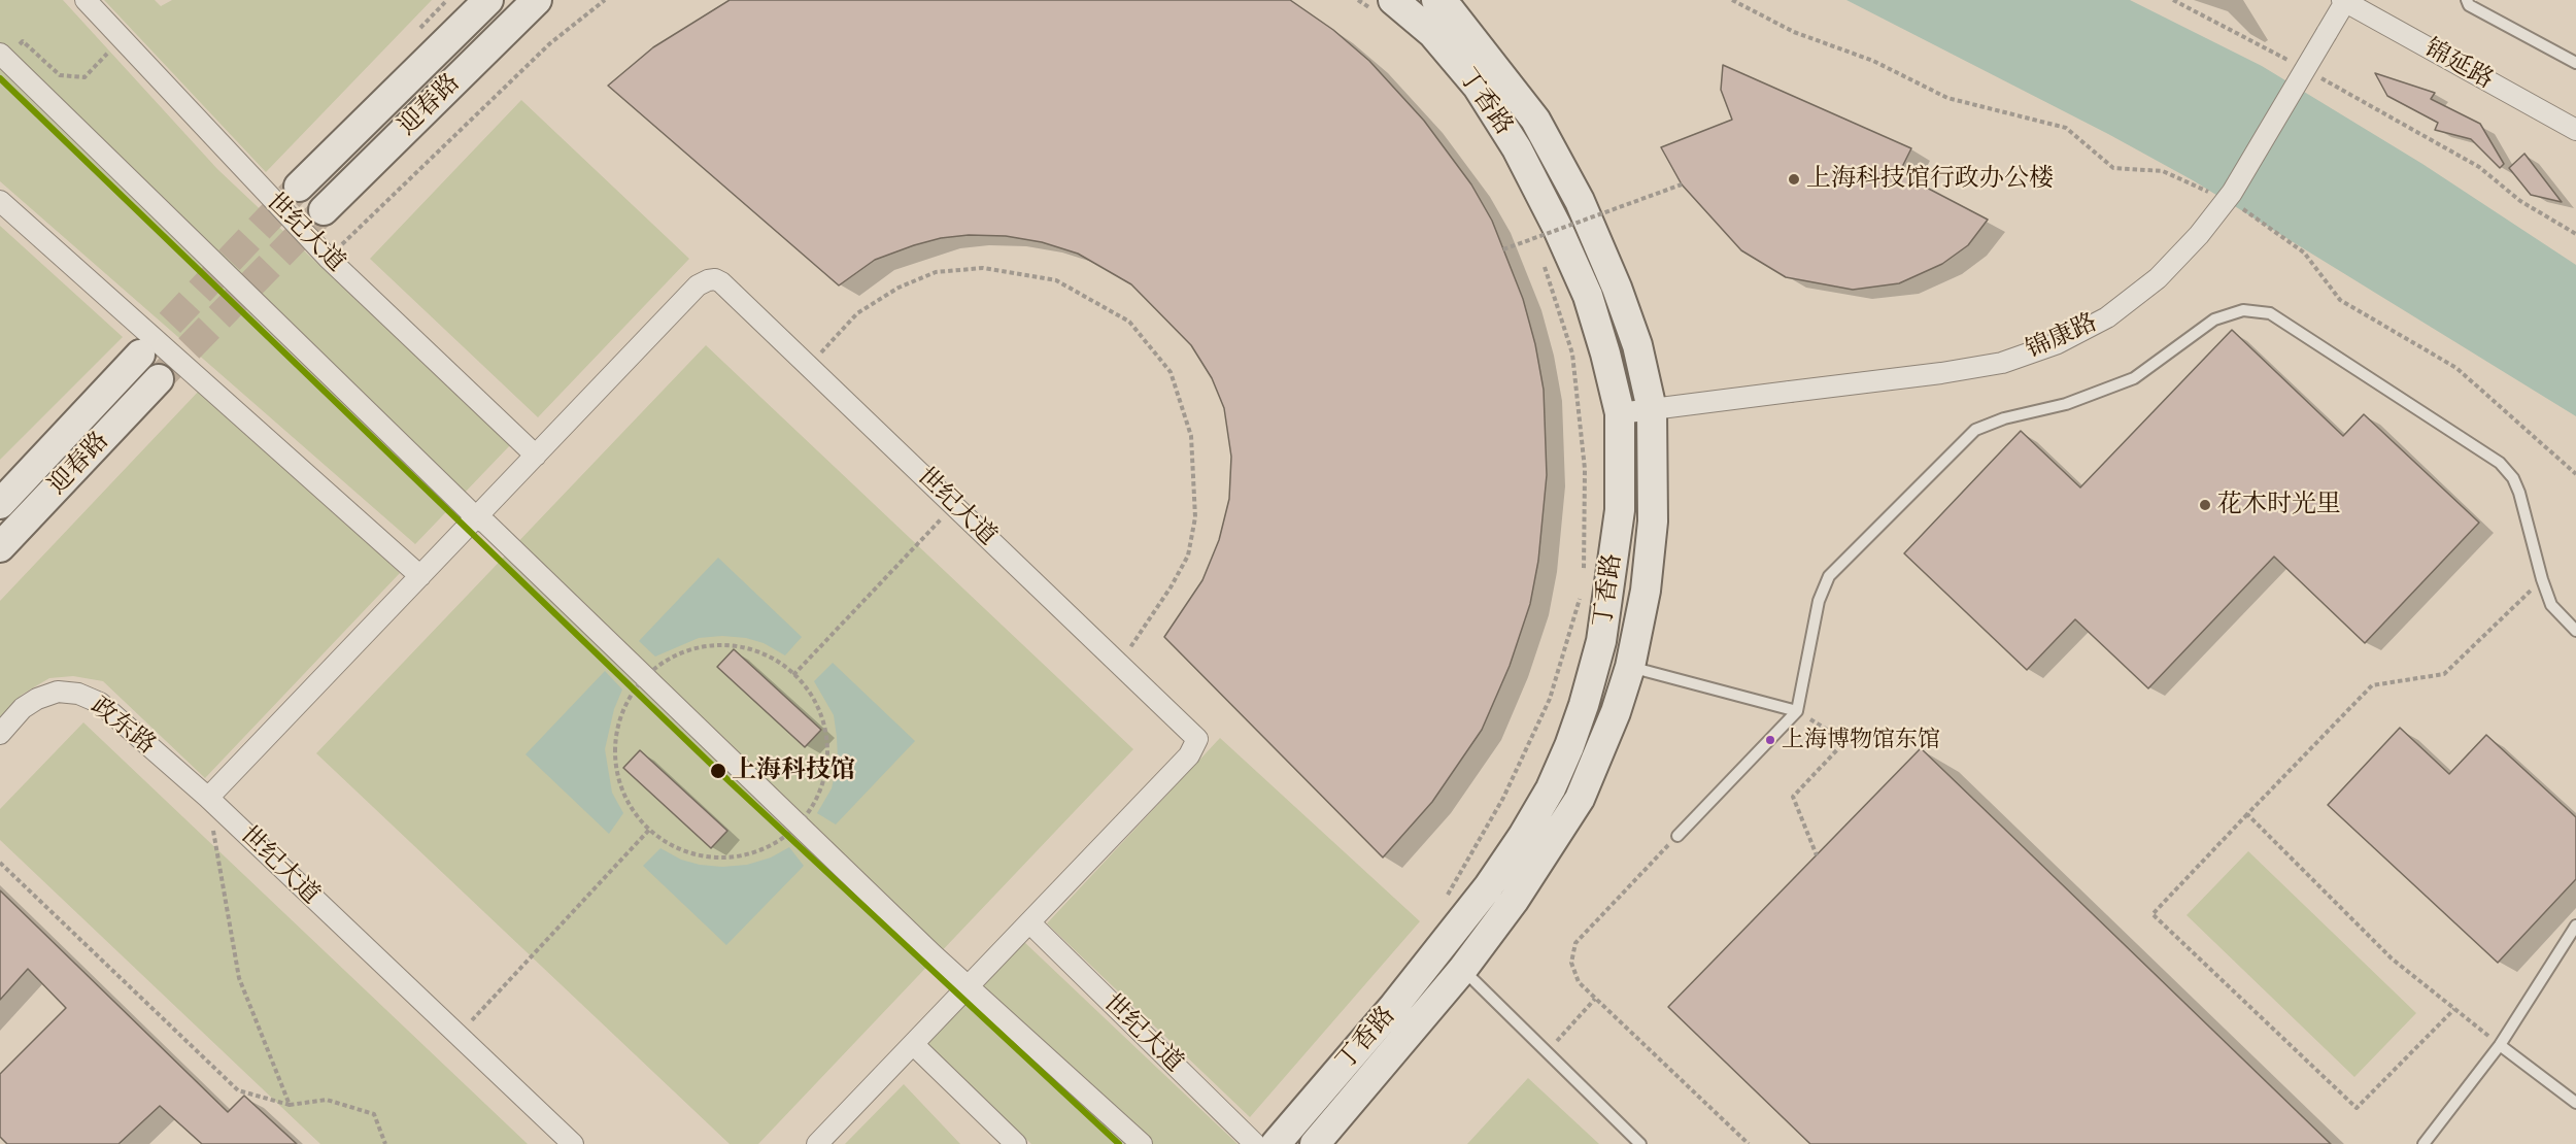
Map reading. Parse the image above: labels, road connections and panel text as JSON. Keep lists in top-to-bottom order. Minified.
{"streets":{"street":["锦延路","丁香路","迎春路","世纪大道","锦康路","政东路"]},"crossings":[["锦延路","锦康路"],["丁香路","锦康路"],["世纪大道","政东路"]],"places":["上海科技馆行政办公楼","花木时光里","上海博物馆东馆","上海科技馆"]}
